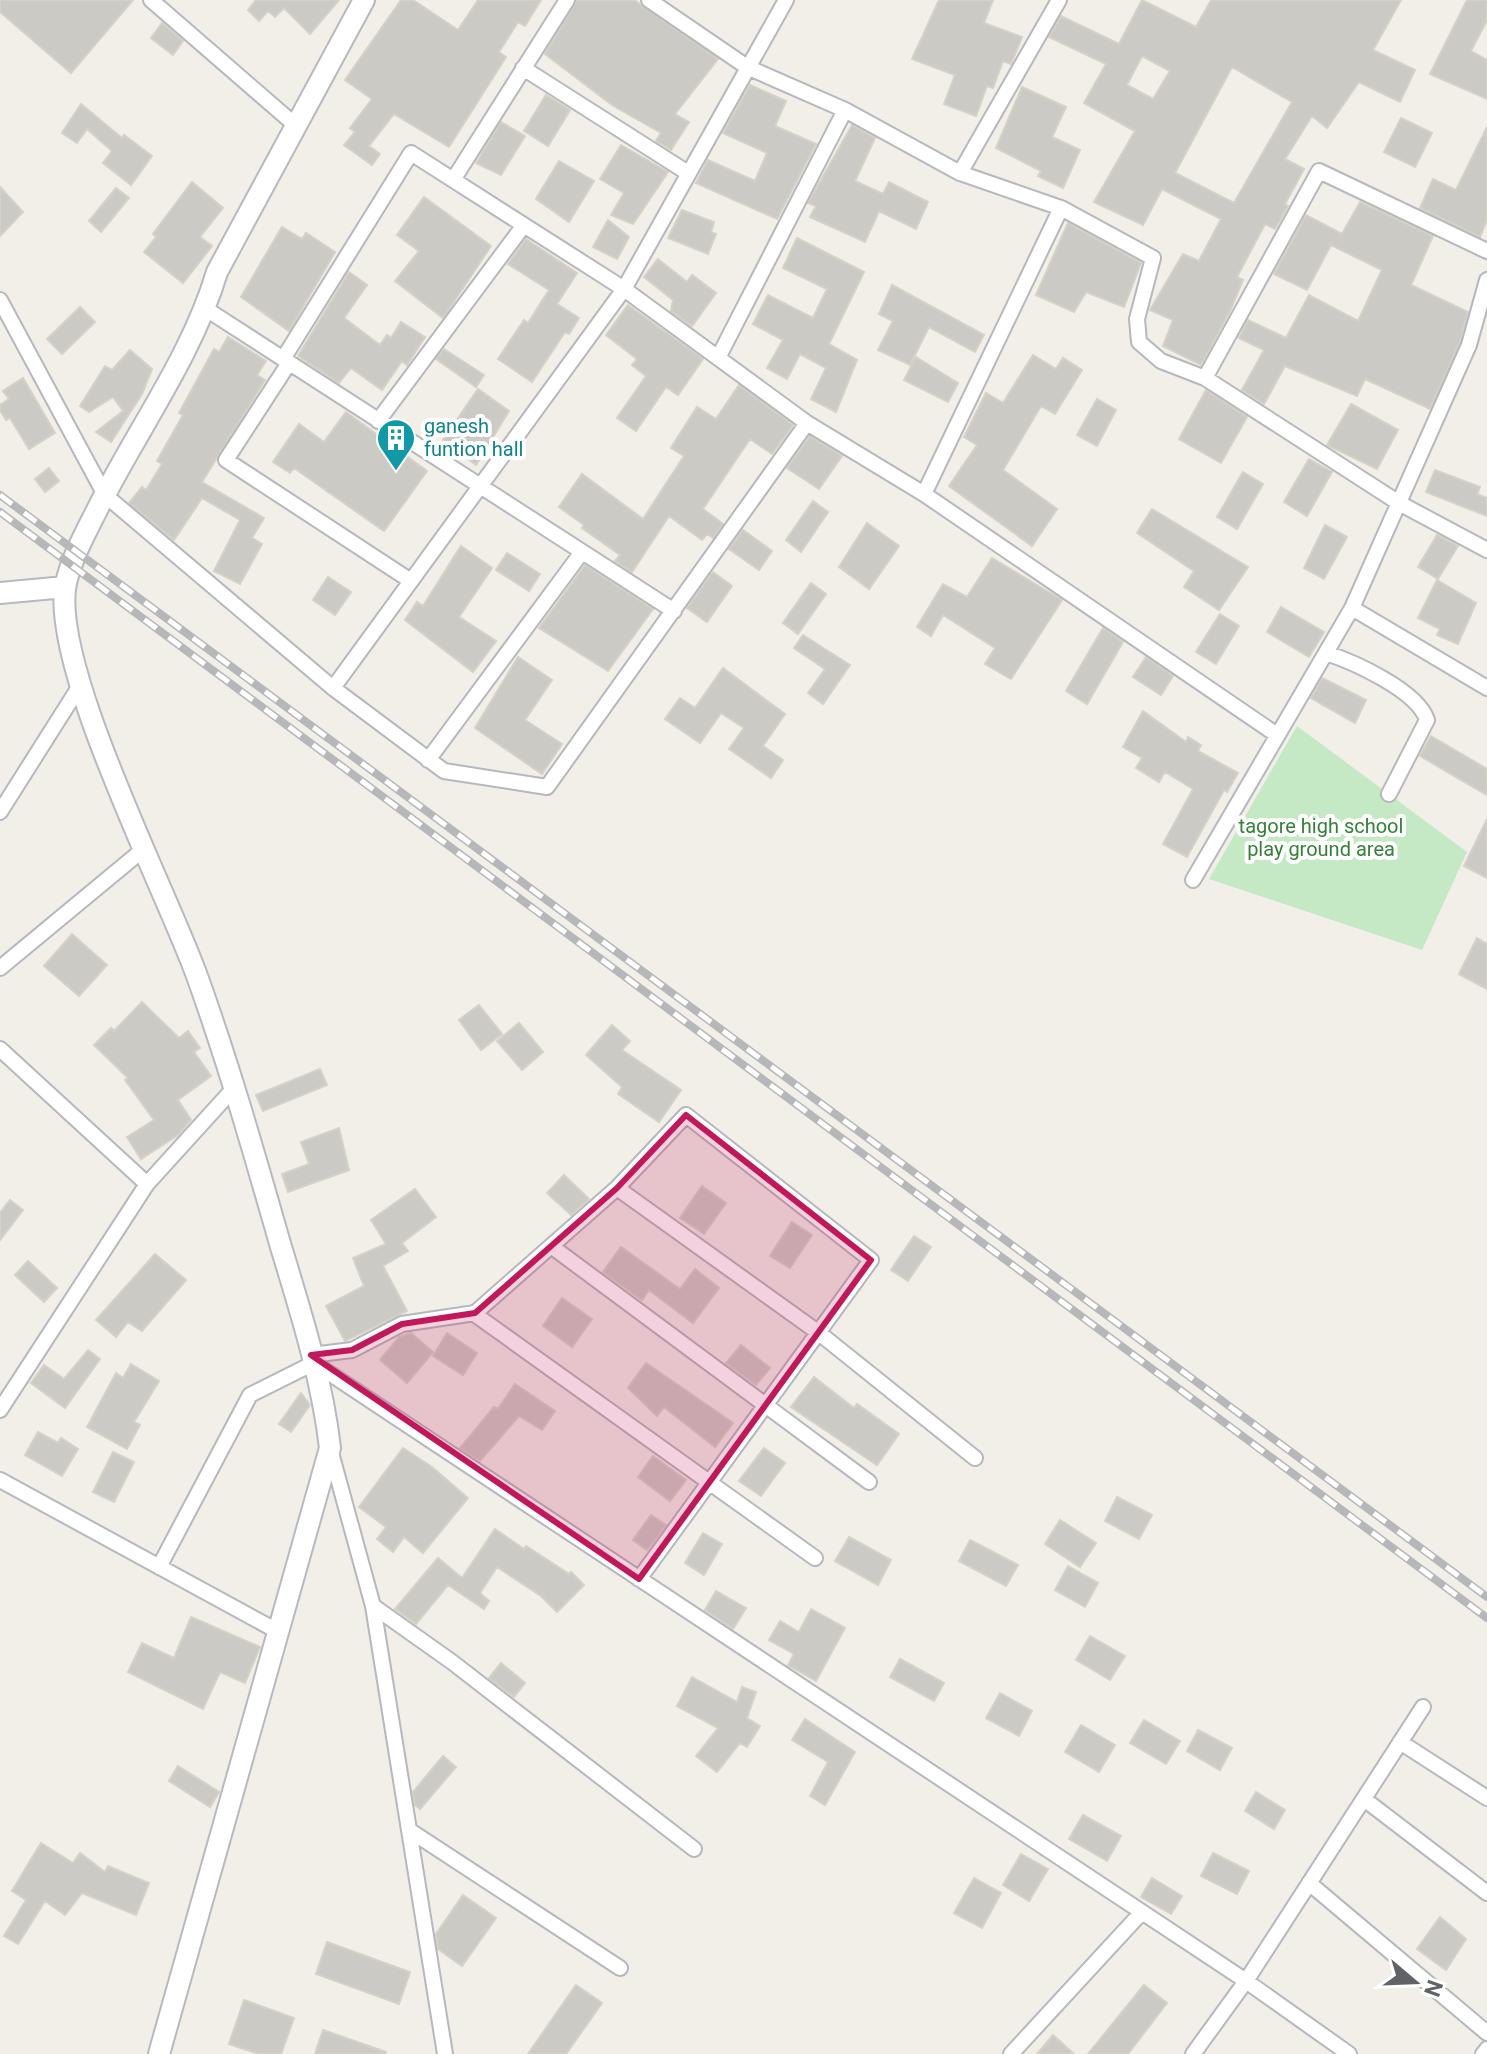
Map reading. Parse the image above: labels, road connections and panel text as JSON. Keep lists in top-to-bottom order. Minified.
{"parks":["tagore high school play ground area"],"places":{"building":["ganesh funtion hall"]},"north":"right"}
